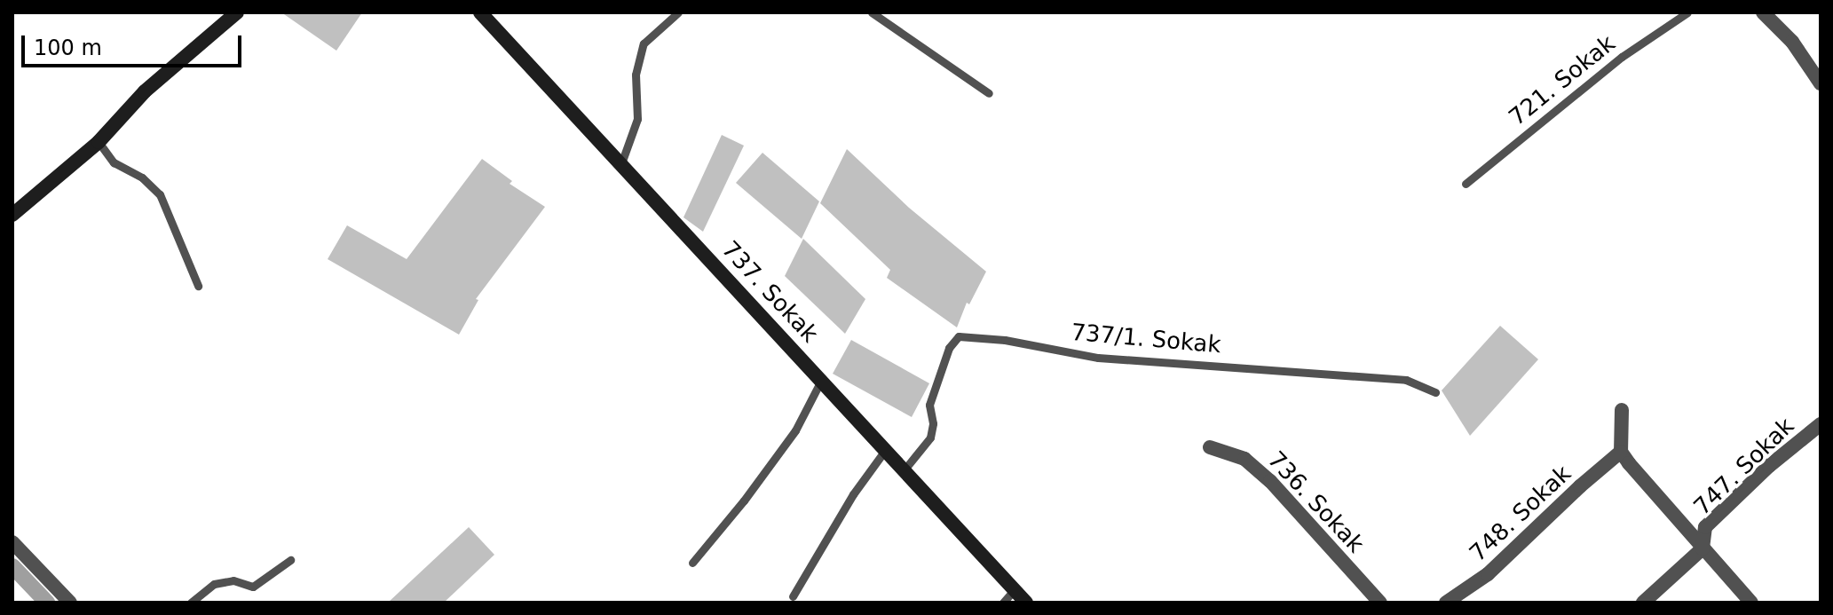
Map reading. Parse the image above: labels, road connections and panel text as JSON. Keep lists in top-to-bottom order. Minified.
{"streets":{"street":["737. Sokak","747. Sokak","736. Sokak","748. Sokak"],"lane":["721. Sokak","737/1. Sokak"]},"crossings":[["737. Sokak","737/1. Sokak"]],"scale_bar":"100 m"}
